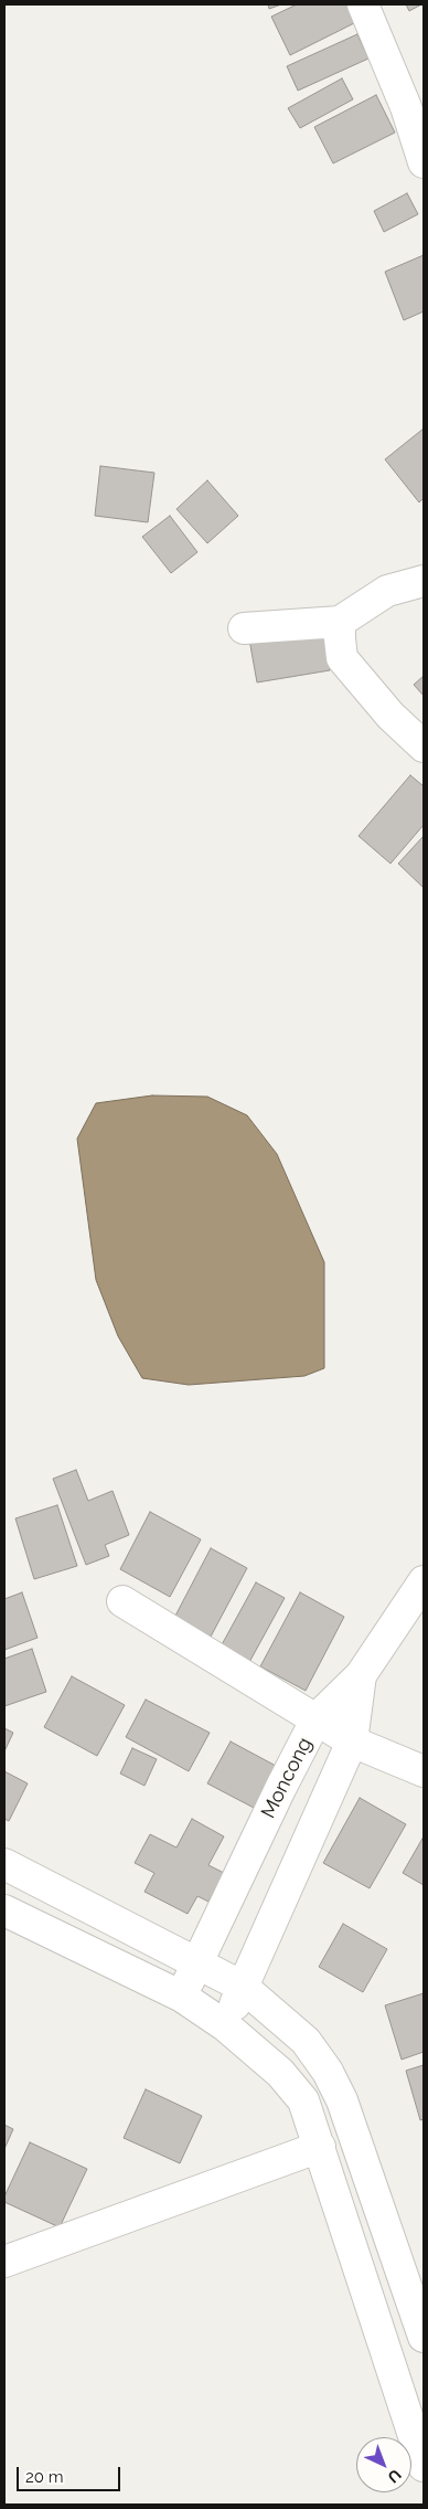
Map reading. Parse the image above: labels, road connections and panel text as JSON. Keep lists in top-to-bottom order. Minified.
{"streets":{"street":["Moncong"]},"scale_bar":"20 m","north":"bottom right"}
